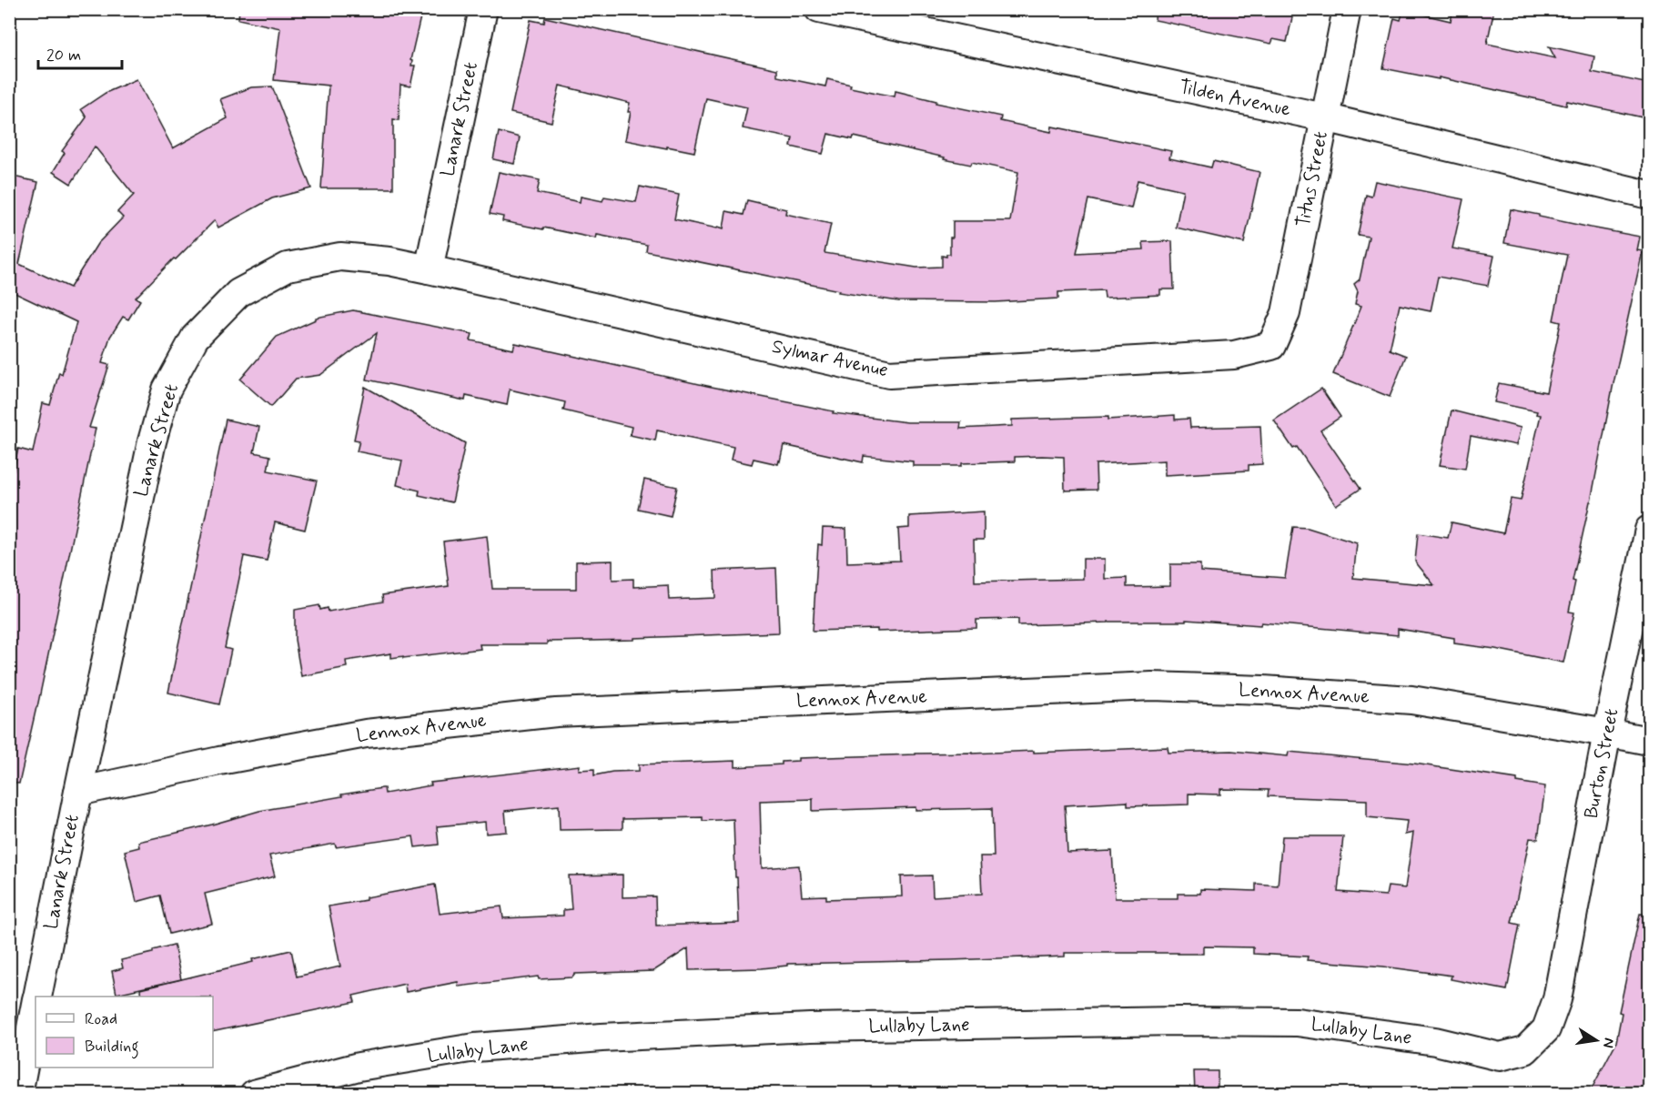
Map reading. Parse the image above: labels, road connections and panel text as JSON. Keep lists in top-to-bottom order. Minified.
{"streets":{"street":["Tilden Avenue","Lanark Street","Titus Street","Sylmar Avenue","Lennox Avenue","Burton Street","Lullaby Lane"]},"crossings":[["Tilden Avenue","Titus Street"],["Lanark Street","Sylmar Avenue"],["Lanark Street","Lennox Avenue"],["Titus Street","Sylmar Avenue"],["Lennox Avenue","Burton Street"],["Burton Street","Lullaby Lane"]],"legend":["Road","Building"],"scale_bar":"20 m","north":"right"}
